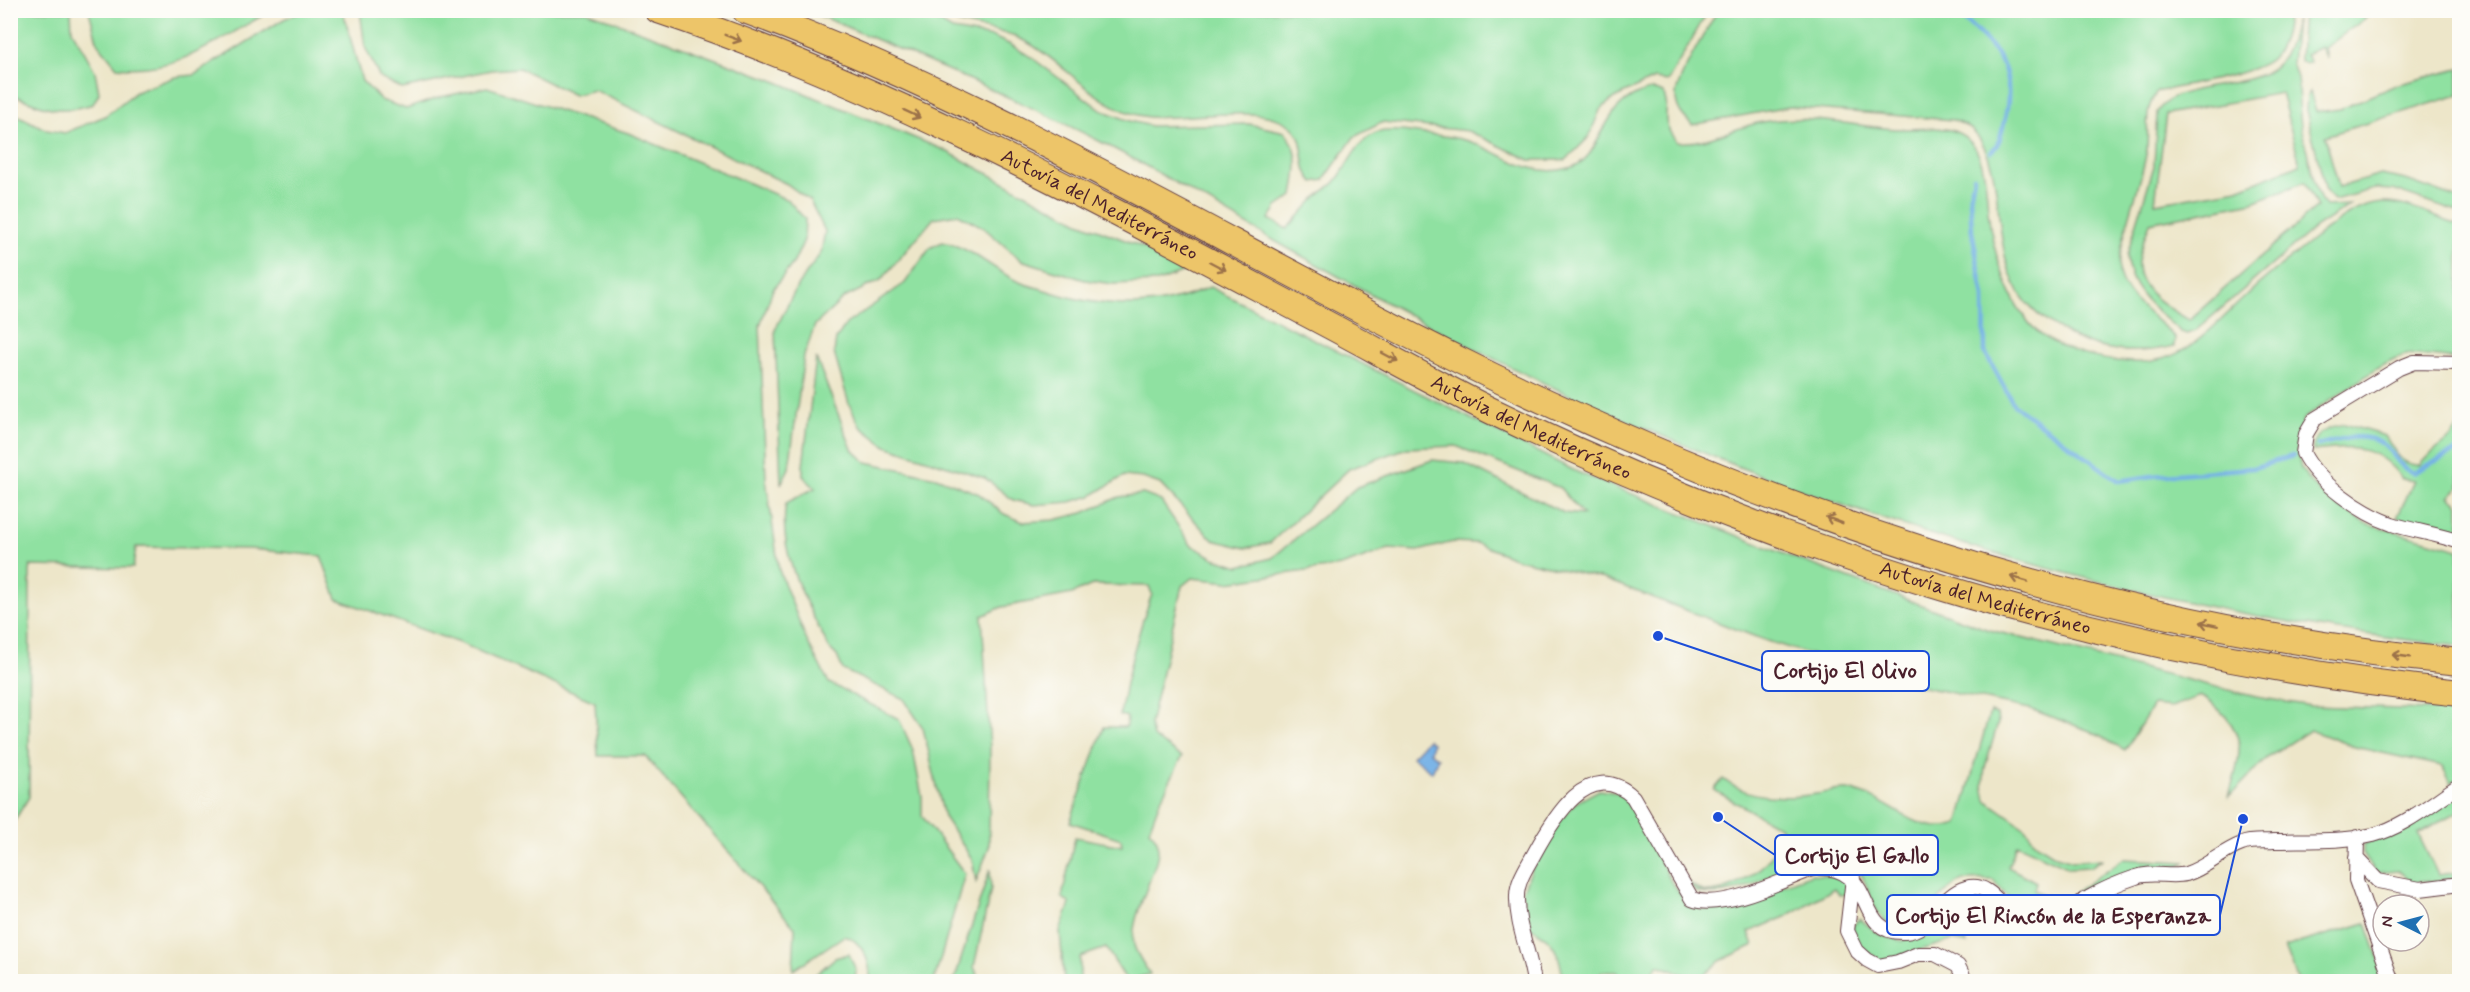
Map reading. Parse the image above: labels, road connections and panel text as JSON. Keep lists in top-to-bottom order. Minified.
{"streets":{"highway":["Autovía del Mediterráneo"]},"places":["Cortijo El Olivo","Cortijo El Gallo","Cortijo El Rincón de la Esperanza"],"north":"left"}
